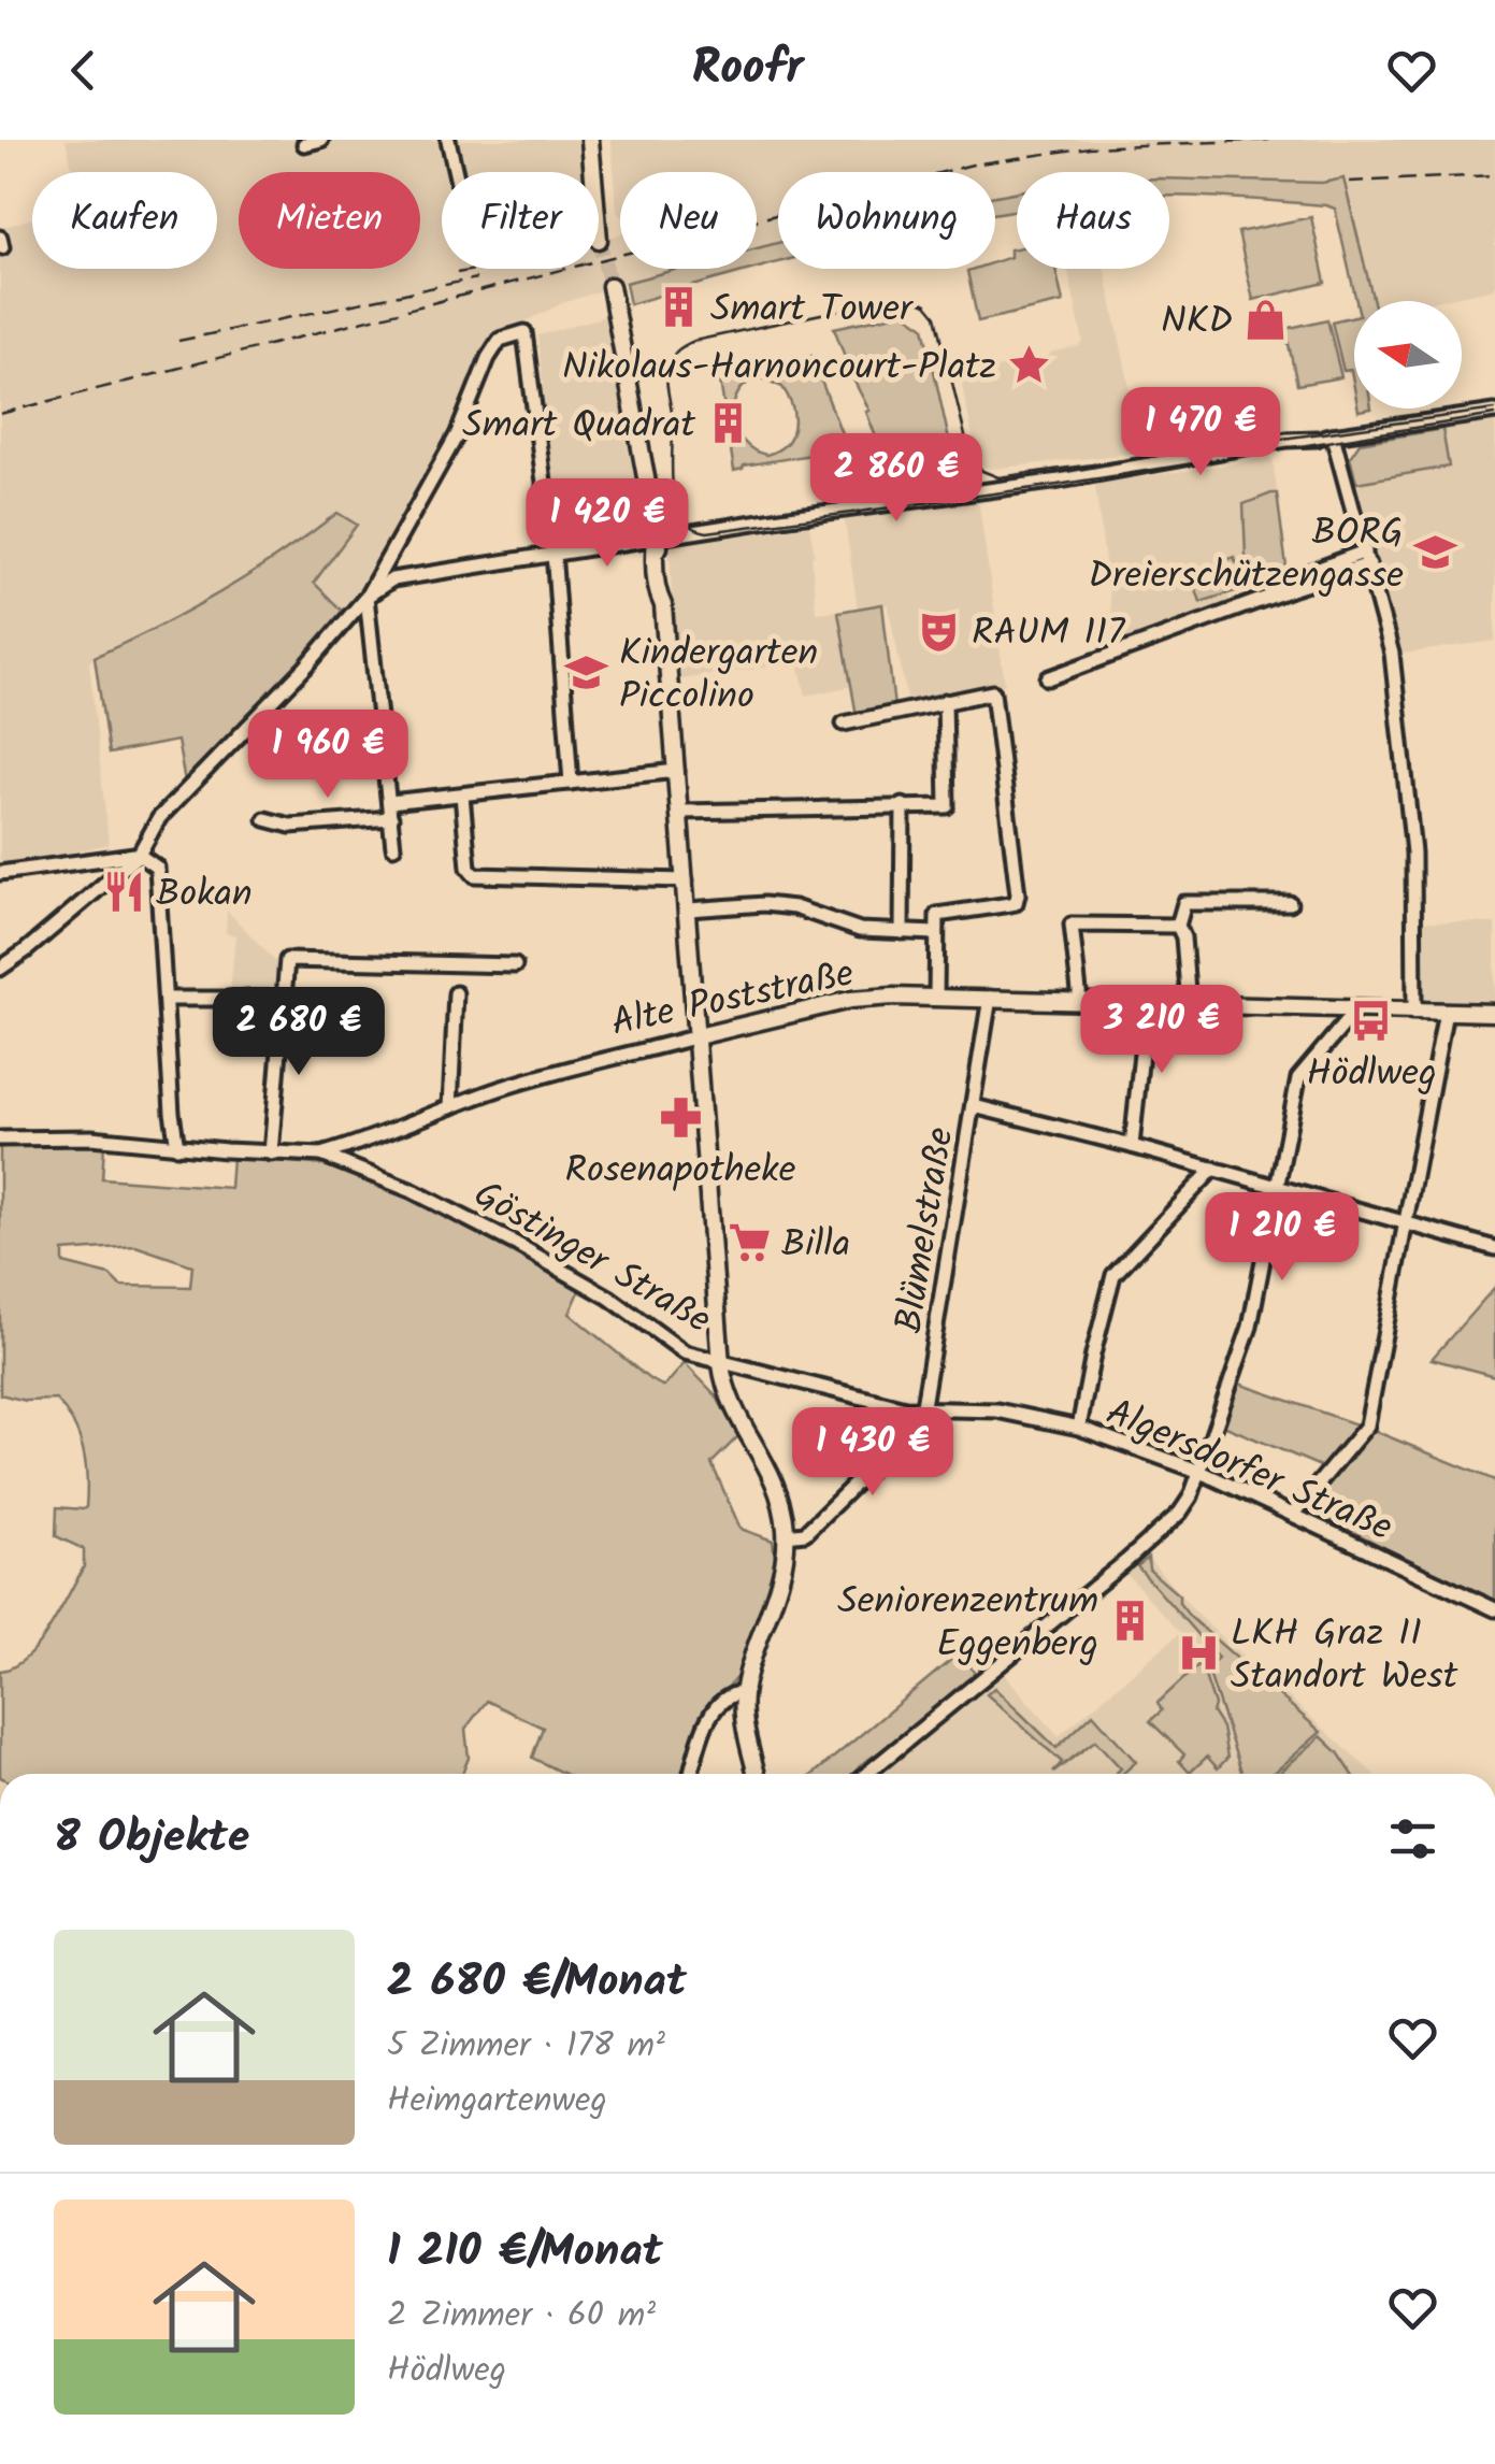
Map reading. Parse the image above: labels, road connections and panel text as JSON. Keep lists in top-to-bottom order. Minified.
{"streets":{"main road":["Alte Poststraße","Göstinger Straße"],"street":["Blümelstraße","Algersdorfer Straße"]},"crossings":[["Alte Poststraße","Blümelstraße"],["Alte Poststraße","Göstinger Straße"],["Blümelstraße","Göstinger Straße"],["Blümelstraße","Algersdorfer Straße"],["Göstinger Straße","Algersdorfer Straße"]],"places":{"building":["Smart Tower","Smart Quadrat","Seniorenzentrum Eggenberg"],"shop":["NKD"],"place":["Nikolaus-Harnoncourt-Platz"],"school or university":["BORG Dreierschützengasse","Kindergarten Piccolino"],"theatre":["RAUM 117"],"restaurant":["Bokan"],"bus stop":["Hödlweg"],"pharmacy":["Rosenapotheke"],"supermarket":["Billa"],"hospital":["LKH Graz II Standort West"]},"north":"left","page":{"header":"Roofr","chip":["Kaufen","Mieten","Filter","Neu","Wohnung","Haus"],"price":["1 470 €","2 860 €","1 420 €","1 960 €","3 210 €","2 680 €","1 210 €","1 430 €"],"heading":"8 Objekte","list":[{"name":"2 680 €/Monat","note":"5 Zimmer · 178 m² · Heimgartenweg"},{"name":"1 210 €/Monat","note":"2 Zimmer · 60 m² · Hödlweg"}]}}
